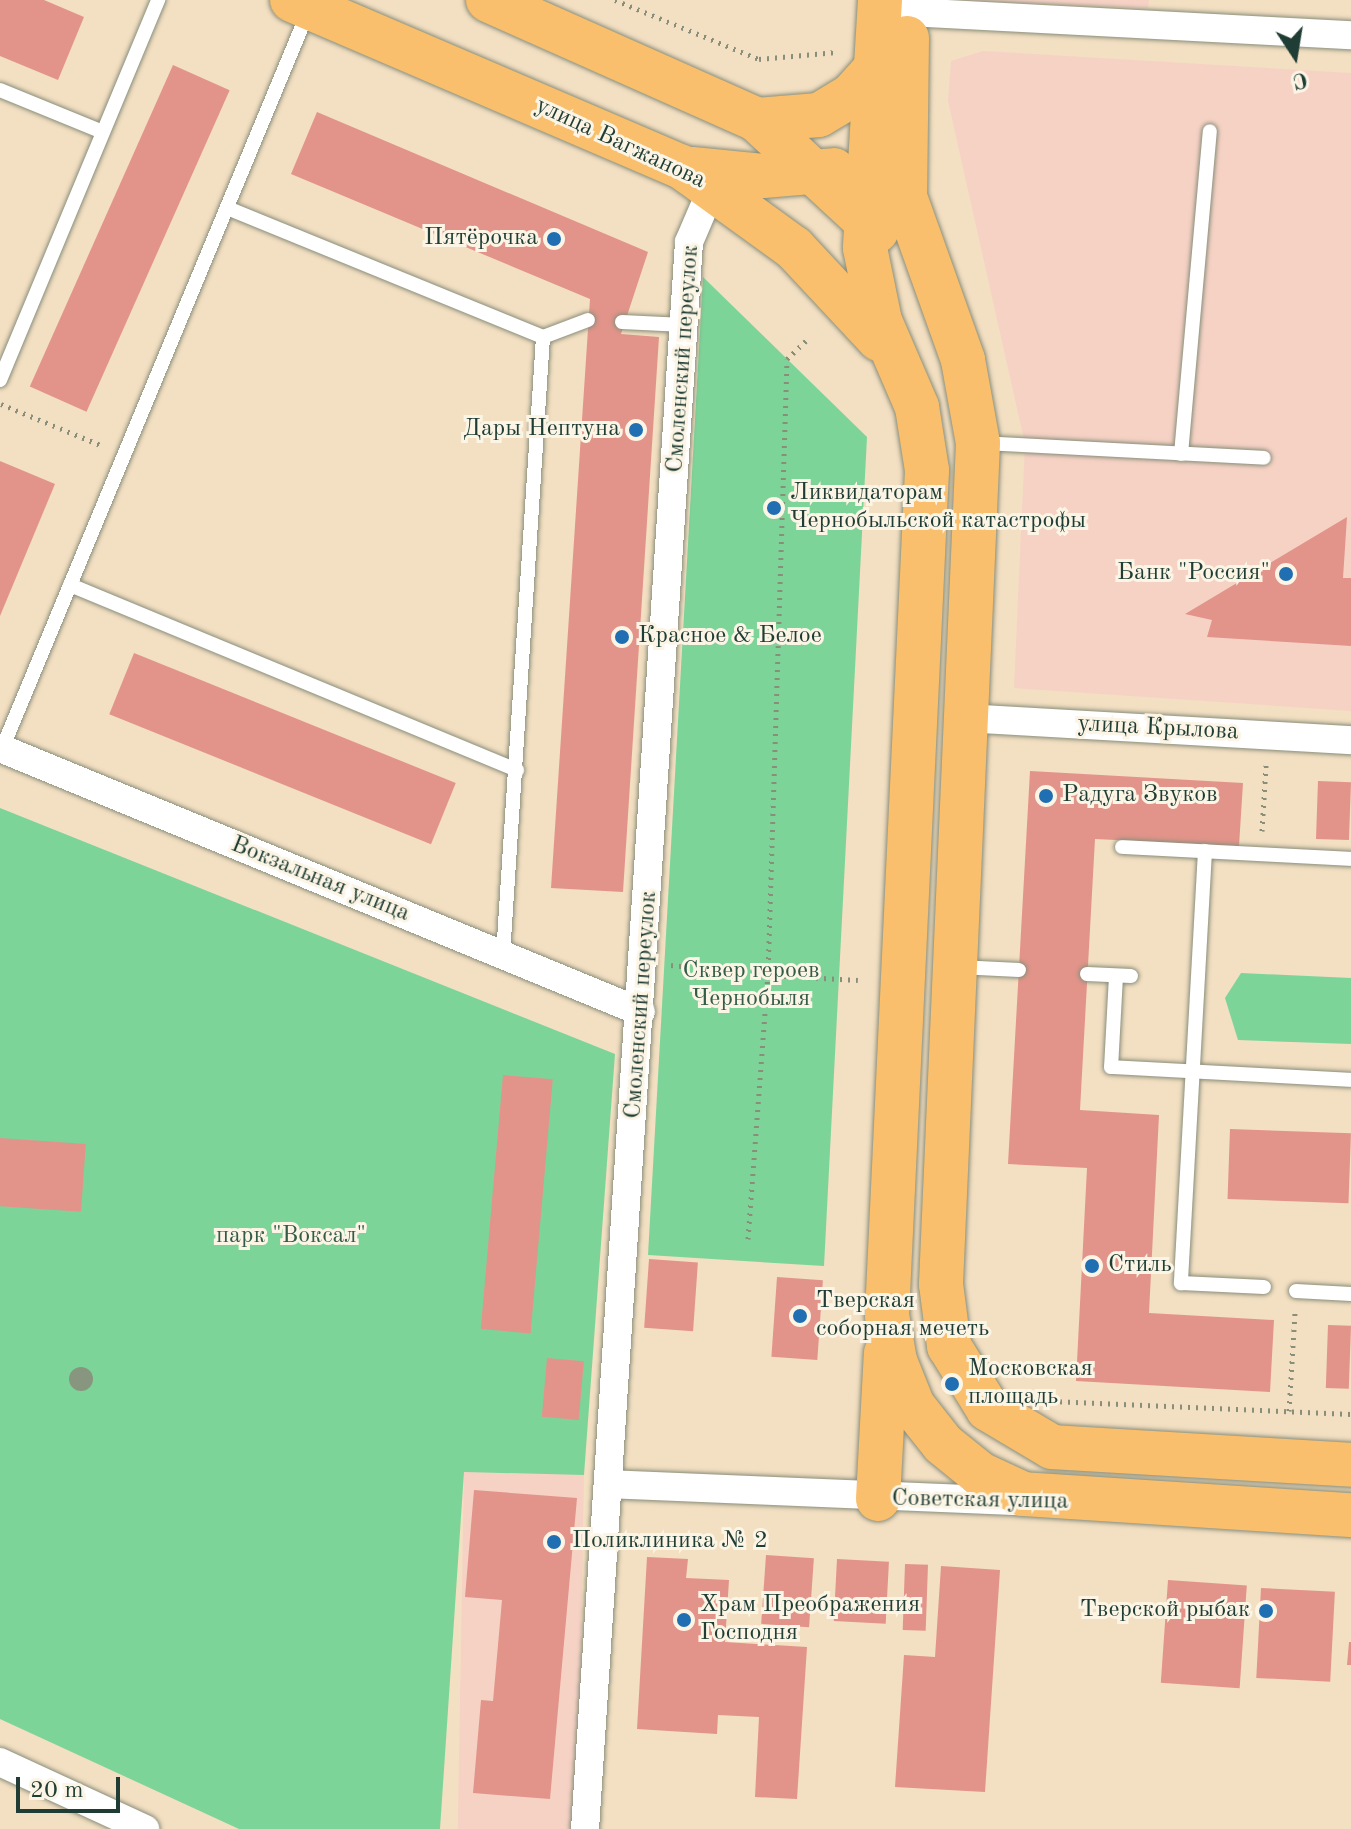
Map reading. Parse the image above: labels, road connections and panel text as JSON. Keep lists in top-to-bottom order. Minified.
{"streets":{"main road":["улица Вагжанова","Советская улица"],"street":["Смоленский переулок","улица Крылова","Вокзальная улица"]},"crossings":[["улица Вагжанова","Смоленский переулок"],["Смоленский переулок","Вокзальная улица"],["Смоленский переулок","Советская улица"]],"parks":["Сквер героев Чернобыля","парк \"Воксал\""],"places":["Пятёрочка","Дары Нептуна","Ликвидаторам Чернобыльской катастрофы","Банк \"Россия\"","Красное & Белое","Радуга Звуков","Стиль","Тверская соборная мечеть","Московская площадь","Поликлиника № 2","Тверской рыбак","Храм Преображения Господня"],"scale_bar":"20 m","north":"bottom"}
